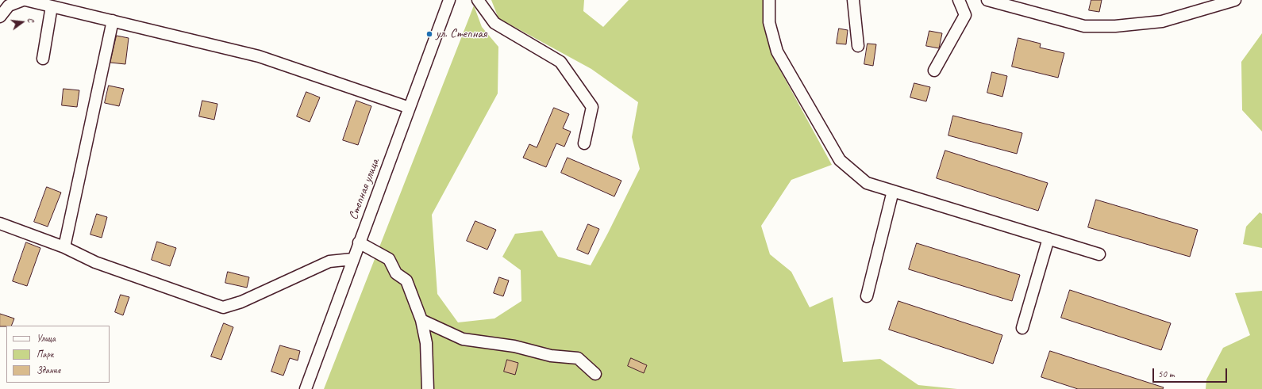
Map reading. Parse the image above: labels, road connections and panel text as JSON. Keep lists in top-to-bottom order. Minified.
{"streets":{"street":["Степная улица"]},"places":["ул. Степная"],"legend":["Улица","Парк","Здание"],"scale_bar":"50 m","north":"right"}
